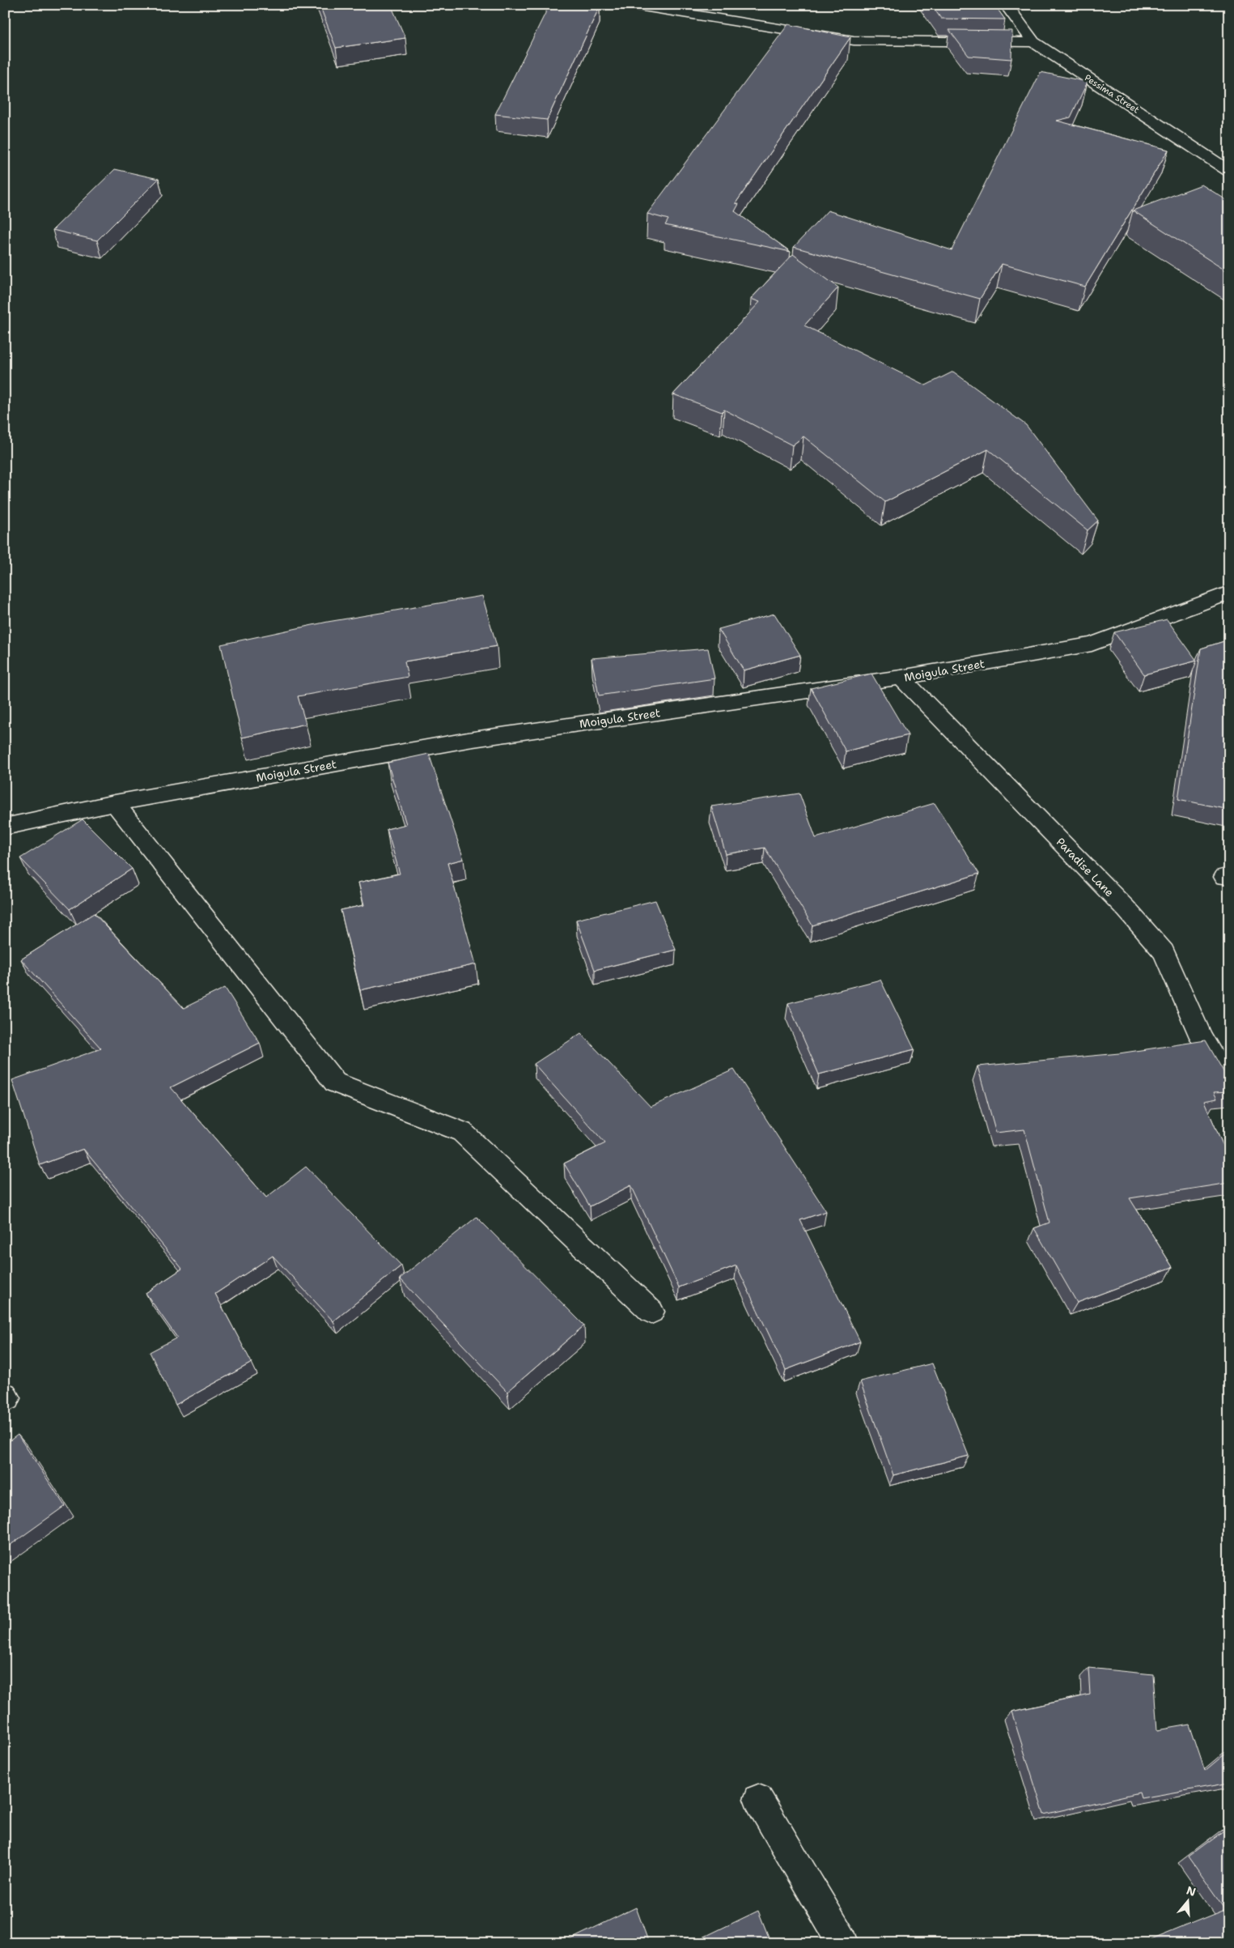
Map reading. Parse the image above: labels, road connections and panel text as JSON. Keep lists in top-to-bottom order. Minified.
{"streets":{"street":["Pessima Street","Moigula Street","Paradise Lane"]},"crossings":[["Moigula Street","Paradise Lane"]],"north":"top"}
